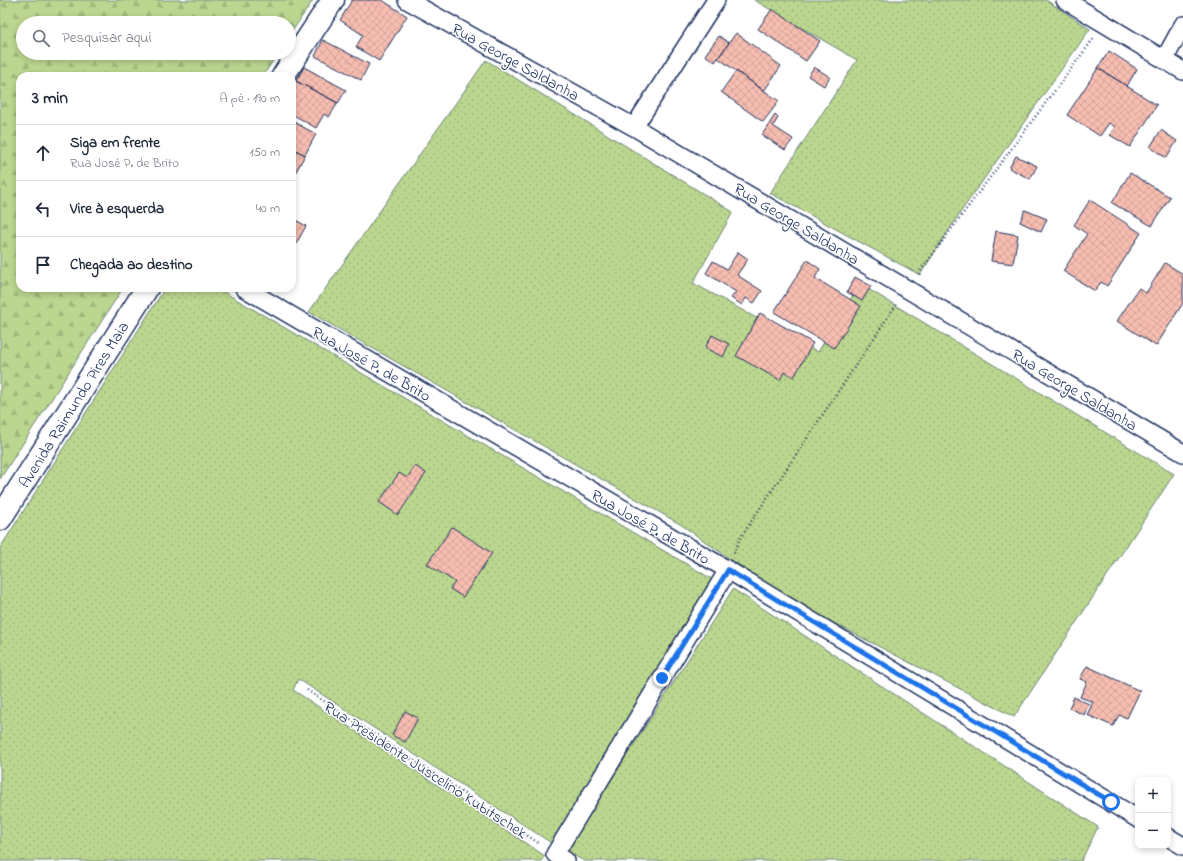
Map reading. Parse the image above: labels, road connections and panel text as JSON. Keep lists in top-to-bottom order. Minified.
{"streets":{"street":["Rua George Saldanha","Rua José P. de Brito","Avenida Raimundo Pires Maia"],"path":["Rua Presidente Juscelino Kubitschek"]},"page":{"search":"Pesquisar aqui","heading":["3 min","A pé · 190 m"],"list":[["Siga em frente","Rua José P. de Brito","150 m"],["Vire à esquerda","40 m"],"Chegada ao destino"],"map_buttons":["+","−"]}}
